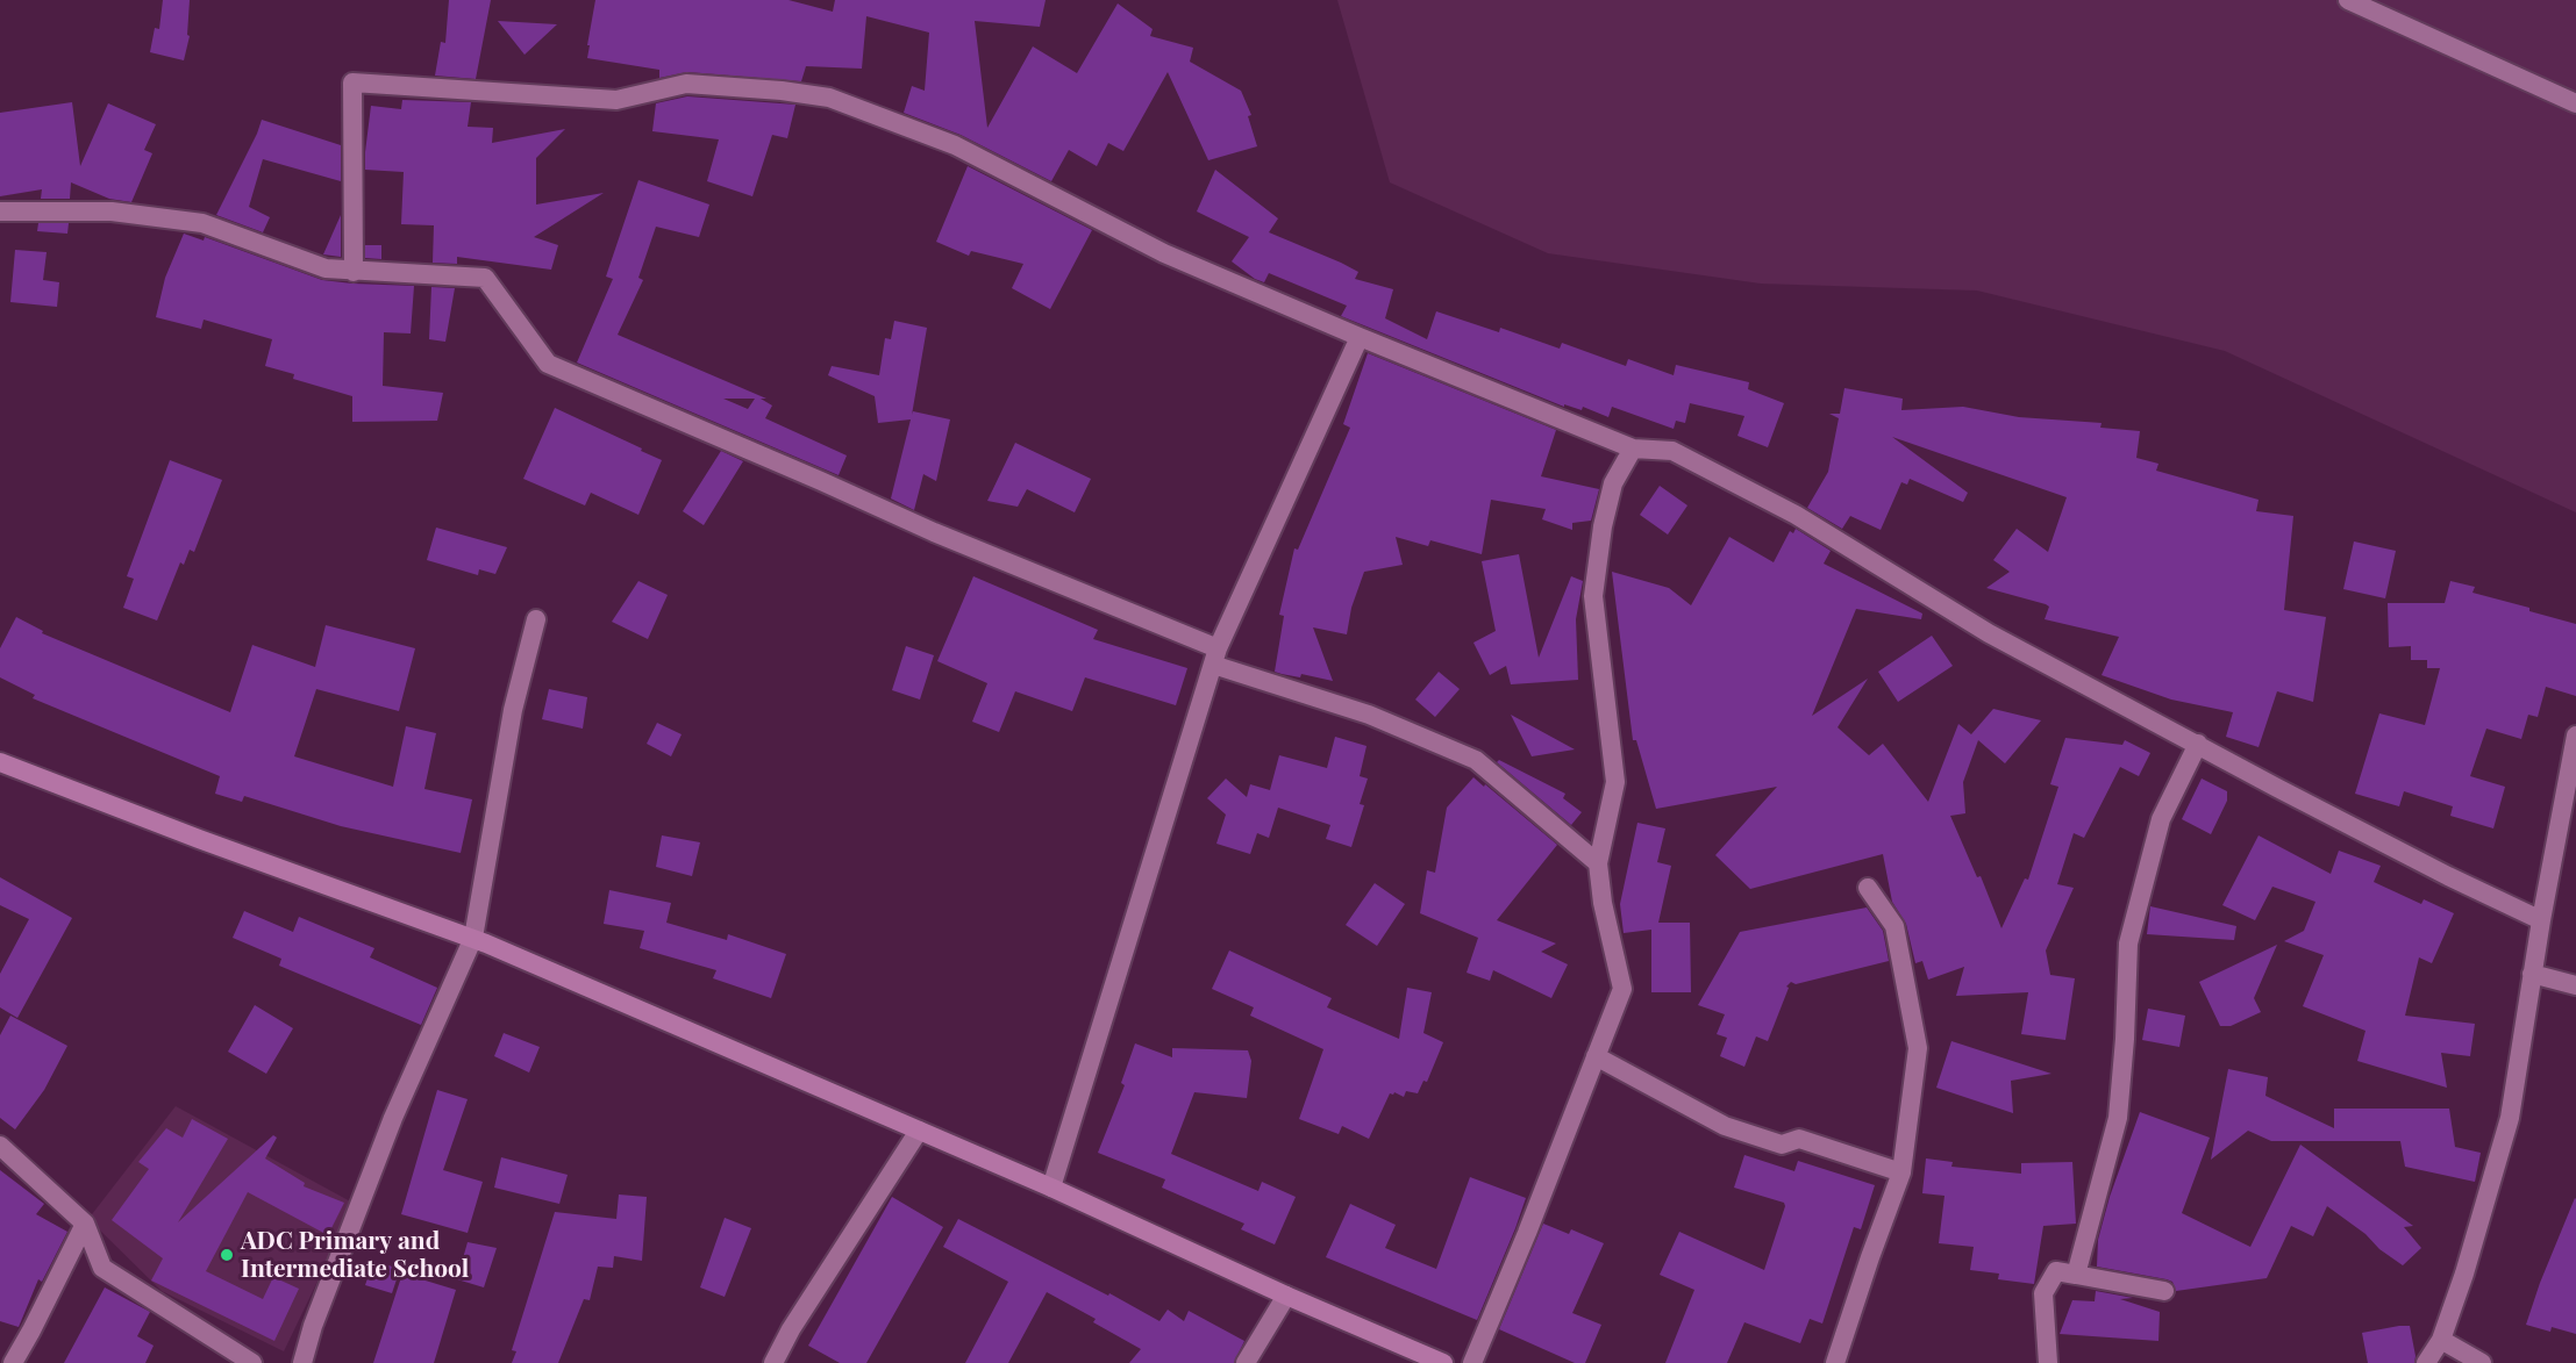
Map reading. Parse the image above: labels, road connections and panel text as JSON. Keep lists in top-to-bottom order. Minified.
{"places":["ADC Primary and Intermediate School"]}
